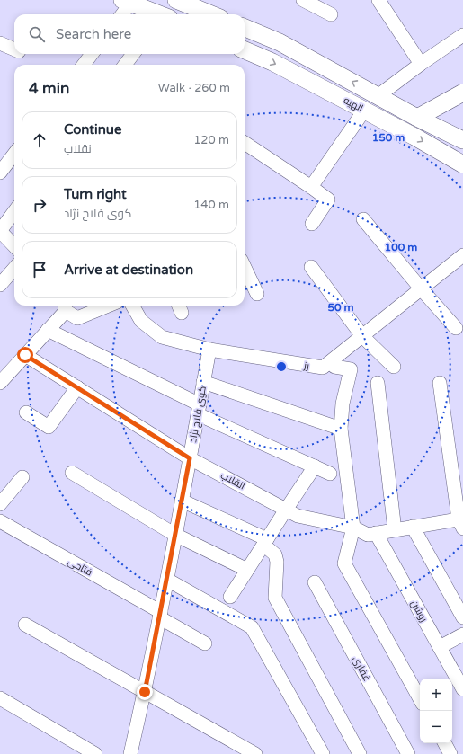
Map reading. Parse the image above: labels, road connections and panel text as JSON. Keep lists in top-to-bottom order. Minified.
{"streets":{"main road":["الهیه"],"street":["رز","کوی فلاح نژاد","انقلاب","فتاحی","روشن","غفاری"]},"crossings":[["رز","کوی فلاح نژاد"],["کوی فلاح نژاد","انقلاب"],["کوی فلاح نژاد","فتاحی"],["انقلاب","روشن"]],"page":{"search":"Search here","heading":["4 min","Walk · 260 m"],"list":[["Continue","انقلاب","120 m"],["Turn right","کوی فلاح نژاد","140 m"],"Arrive at destination"],"map_buttons":["+","−"]},"rings":["150 m","100 m","50 m"]}
